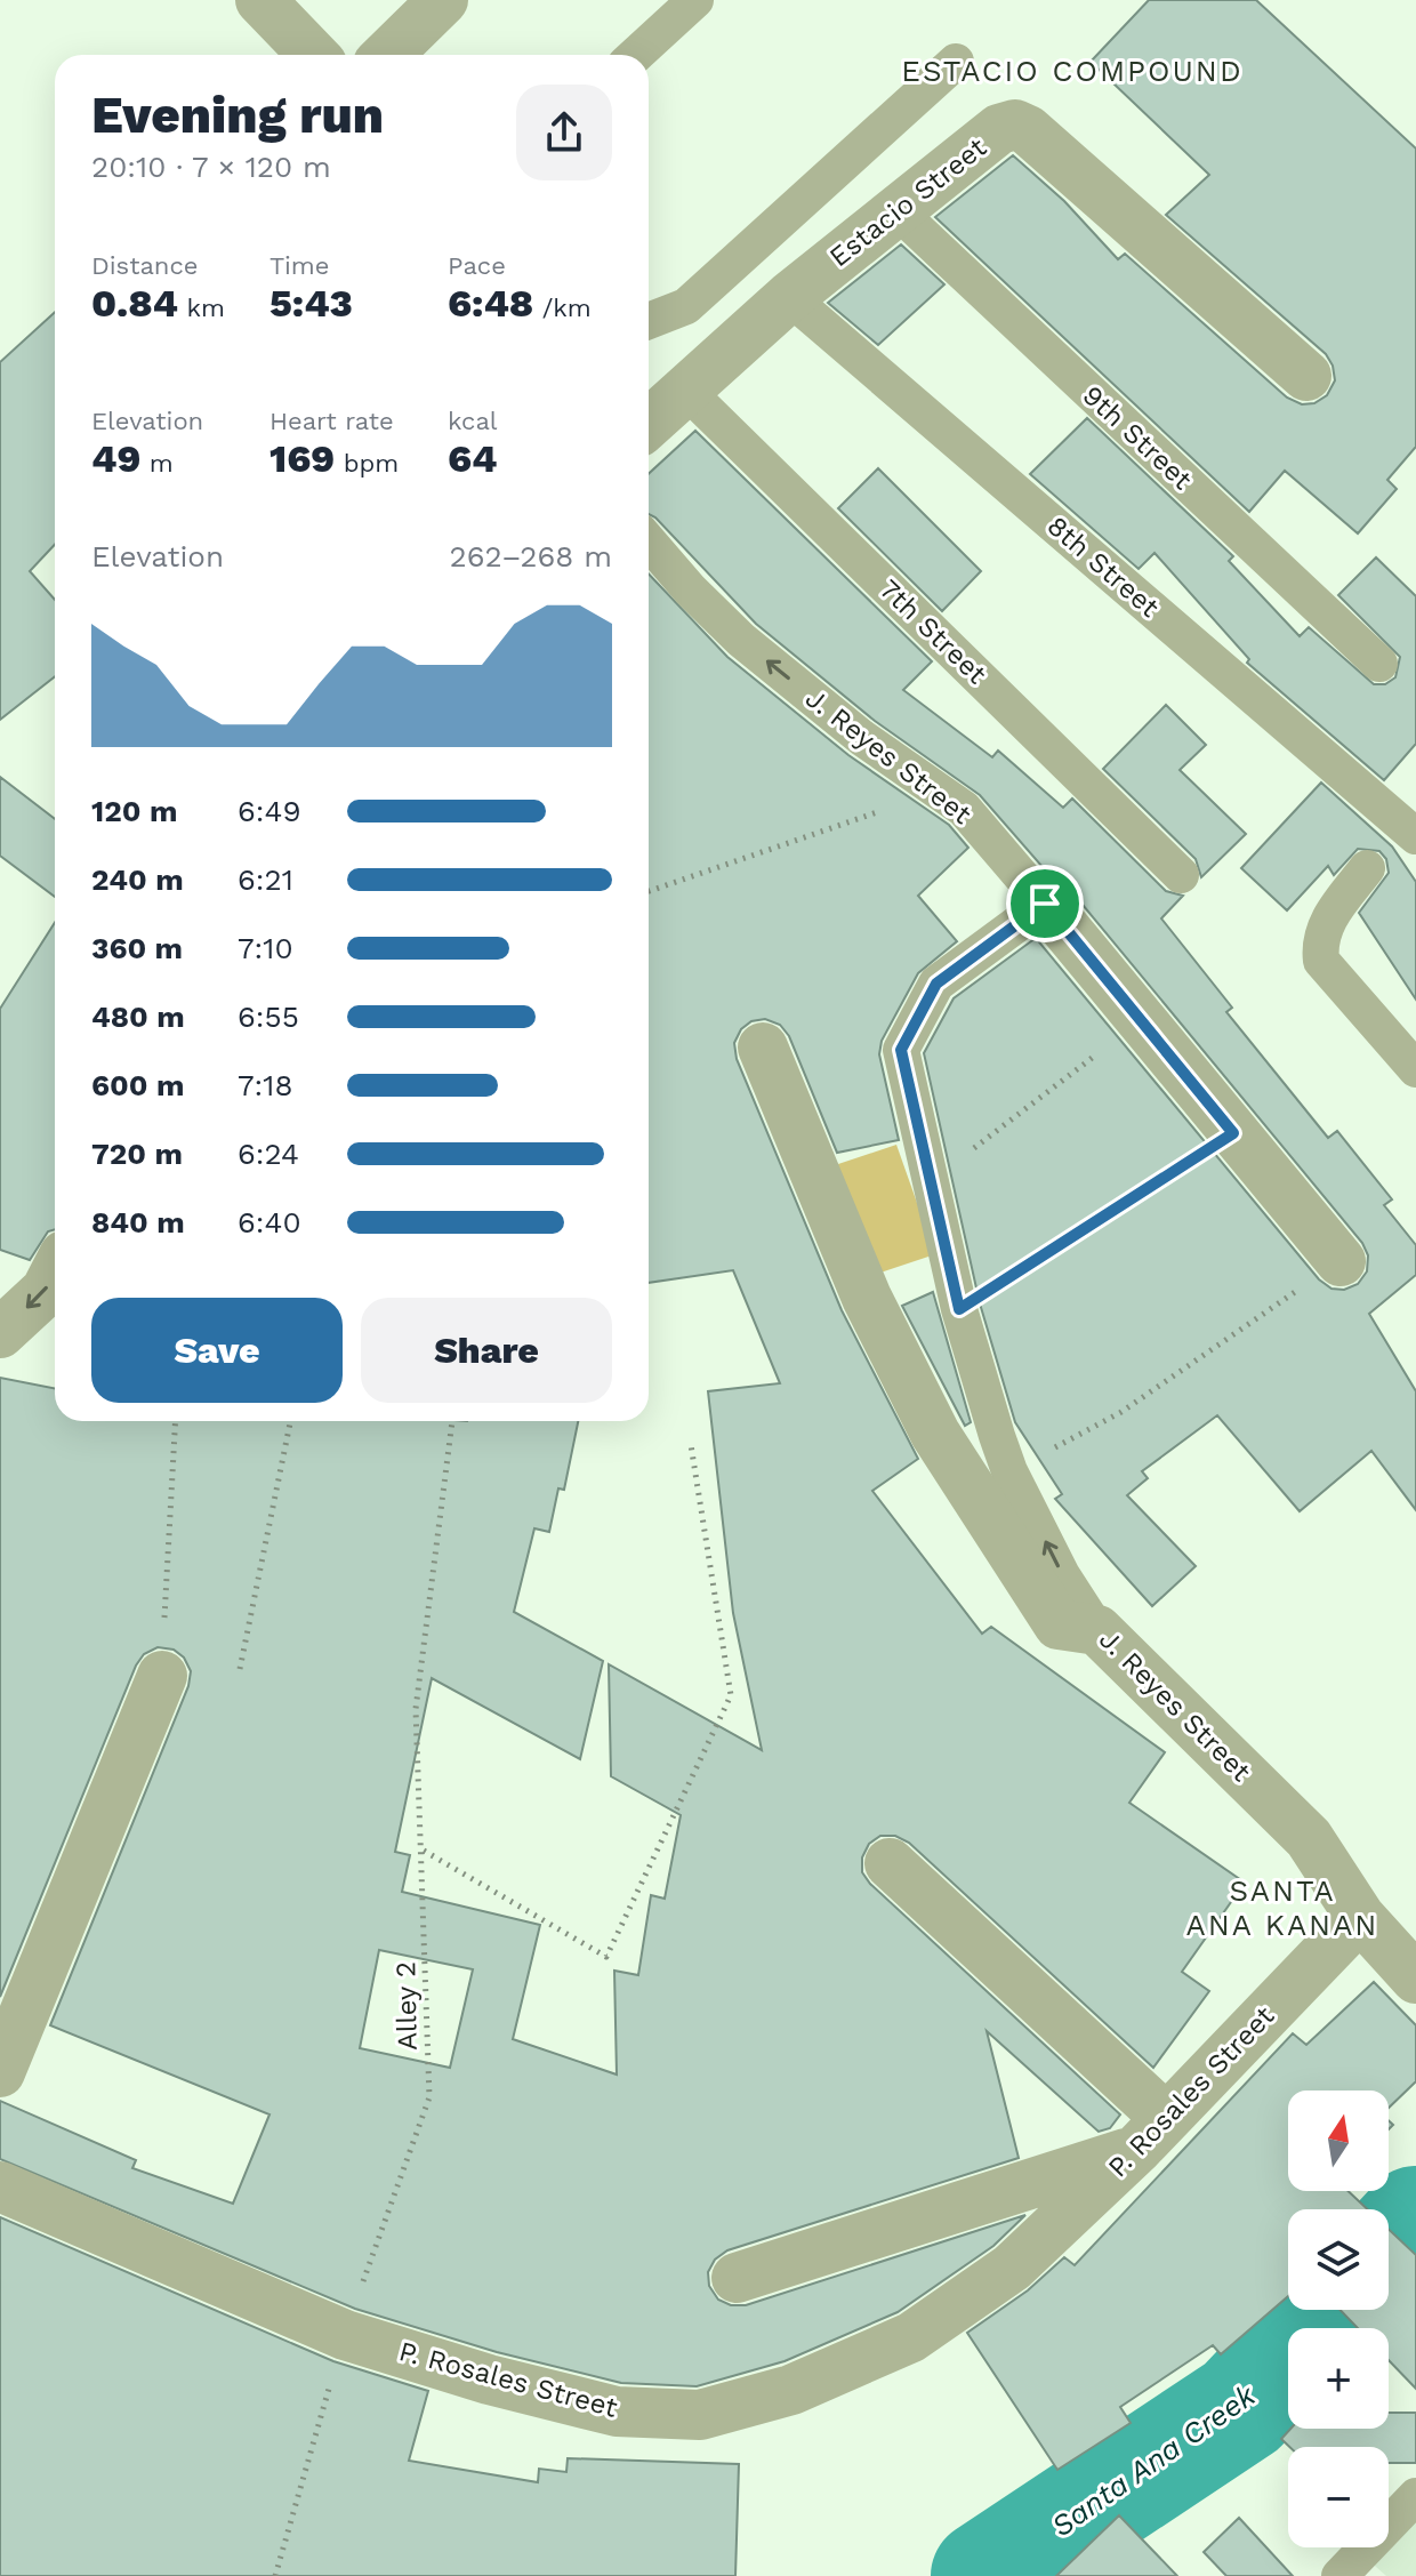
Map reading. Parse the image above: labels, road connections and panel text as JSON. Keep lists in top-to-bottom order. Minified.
{"streets":{"street":["Estacio Street","J. Reyes Street","P. Rosales Street"],"lane":["9th Street","8th Street","7th Street"],"path":["Alley 2"]},"crossings":[["Estacio Street","9th Street"],["Estacio Street","8th Street"],["Estacio Street","7th Street"],["J. Reyes Street","P. Rosales Street"],["Alley 2","P. Rosales Street"]],"districts":["ESTACIO COMPOUND","SANTA ANA KANAN"],"water":["Santa Ana Creek"],"north":"top","page":{"heading":["Evening run","20:10 · 7 × 120 m"],"stats":[["Distance","0.84 km"],["Time","5:43"],["Pace","6:48 /km"],["Elevation","49 m"],["Heart rate","169 bpm"],["kcal","64"]],"chart":["Elevation","262–268 m"],"list":[{"name":"120 m","note":"6:49"},{"name":"240 m","note":"6:21"},{"name":"360 m","note":"7:10"},{"name":"480 m","note":"6:55"},{"name":"600 m","note":"7:18"},{"name":"720 m","note":"6:24"},{"name":"840 m","note":"6:40"}],"buttons":["Save","Share"],"map_buttons":["+","−"]}}
